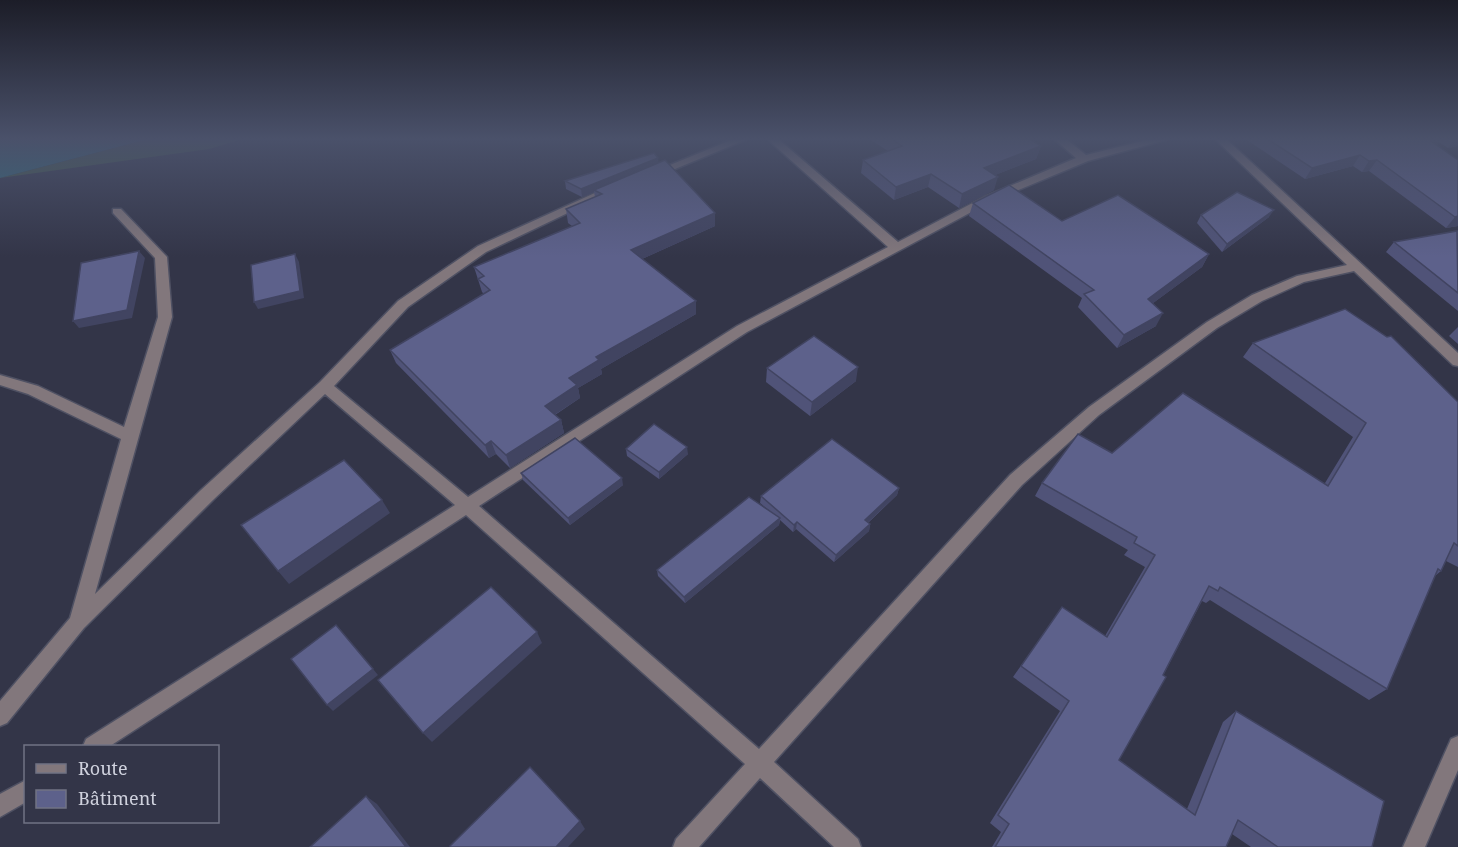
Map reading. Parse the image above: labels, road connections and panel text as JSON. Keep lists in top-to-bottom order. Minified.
{"legend":["Route","Bâtiment"]}
